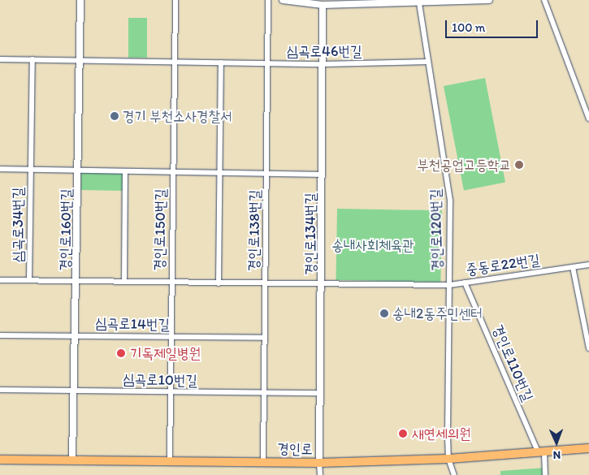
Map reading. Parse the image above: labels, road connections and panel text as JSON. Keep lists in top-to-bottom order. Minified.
{"streets":{"main road":["경인로"],"street":["심곡로46번길","심곡로34번길","경인로160번길","경인로150번길","경인로120번길","경인로138번길","경인로134번길","중동로22번길","심곡로14번길","경인로110번길","심곡로10번길"]},"crossings":[["심곡로46번길","경인로160번길"],["심곡로46번길","경인로150번길"],["심곡로46번길","경인로120번길"],["심곡로46번길","경인로138번길"],["심곡로46번길","경인로134번길"],["심곡로34번길","경인로160번길"],["심곡로34번길","경인로150번길"],["심곡로34번길","경인로138번길"],["심곡로34번길","경인로134번길"],["심곡로34번길","중동로22번길"],["경인로160번길","중동로22번길"],["경인로160번길","심곡로14번길"],["경인로160번길","심곡로10번길"],["경인로160번길","경인로"],["경인로150번길","중동로22번길"],["경인로150번길","심곡로14번길"],["경인로150번길","심곡로10번길"],["경인로150번길","경인로"],["경인로120번길","중동로22번길"],["경인로120번길","경인로"],["경인로138번길","중동로22번길"],["경인로138번길","심곡로14번길"],["경인로138번길","심곡로10번길"],["경인로138번길","경인로"],["경인로134번길","중동로22번길"],["경인로134번길","심곡로10번길"],["경인로134번길","경인로"],["중동로22번길","경인로110번길"],["경인로110번길","경인로"]],"parks":["송내사회체육관"],"places":["경기 부천소사경찰서","부천공업고등학교","송내2동주민센터","기독제일병원","새연세의원"],"scale_bar":"100 m","north":"bottom"}
